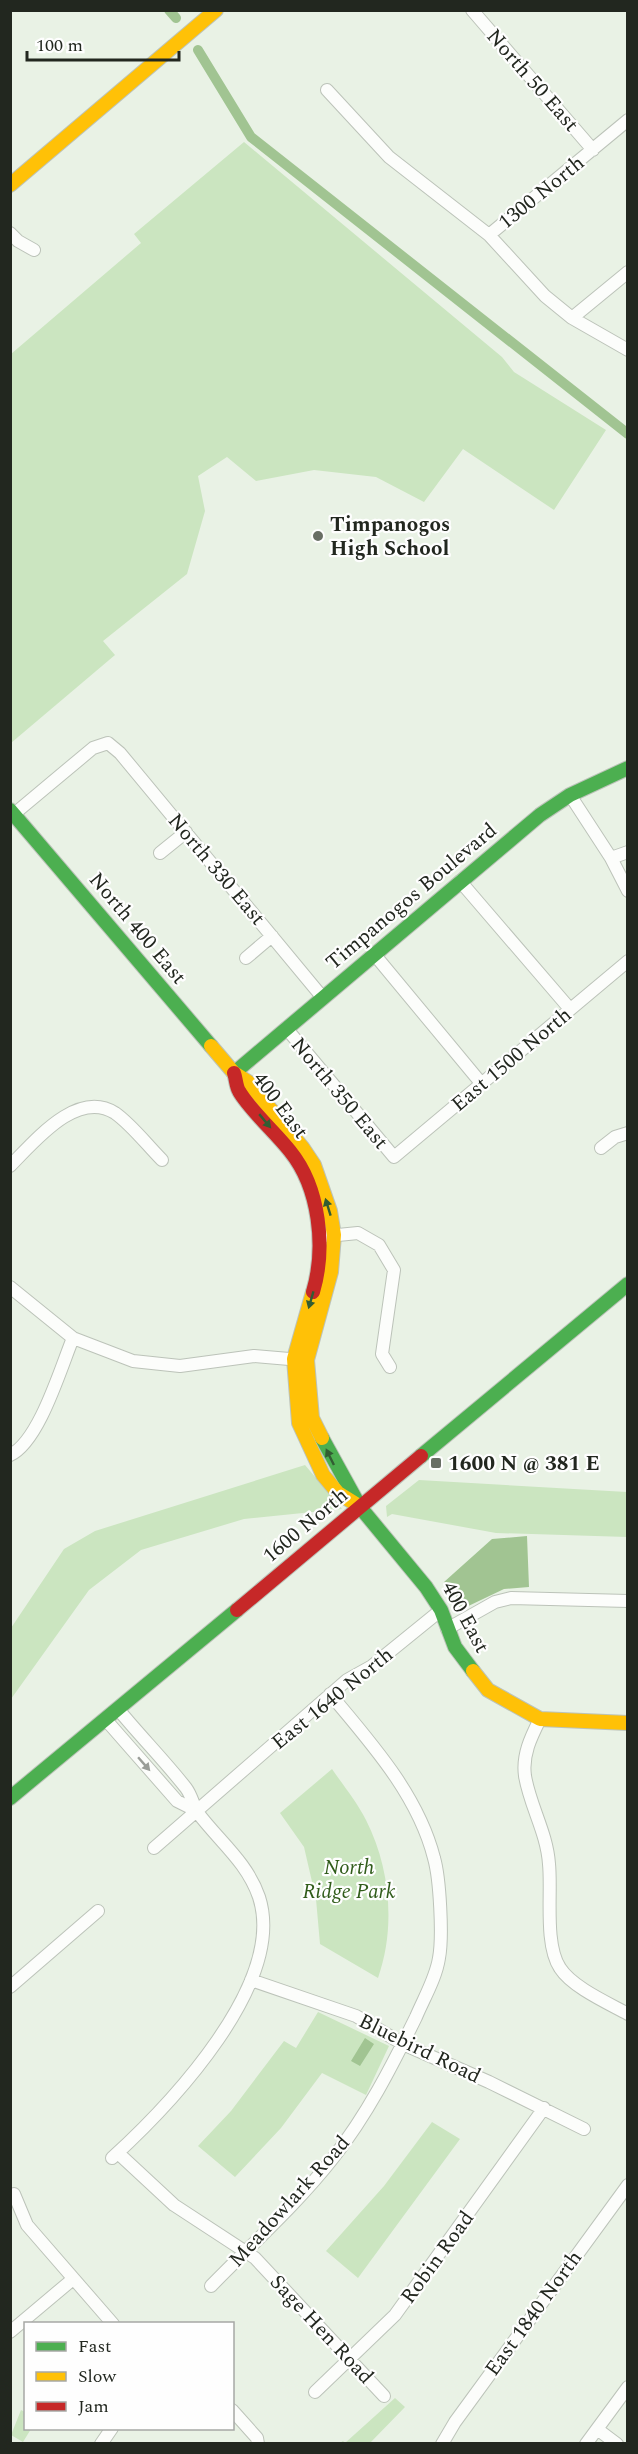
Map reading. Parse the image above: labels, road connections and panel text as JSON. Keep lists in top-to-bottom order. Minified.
{"streets":{"street":["North 50 East","1300 North","North 330 East","Timpanogos Boulevard","North 400 East","East 1500 North","North 350 East","400 East","1600 North","East 1640 North","Bluebird Road","Meadowlark Road","Robin Road","East 1840 North","Sage Hen Road"]},"crossings":[["North 50 East","1300 North"],["North 330 East","Timpanogos Boulevard"],["North 330 East","North 400 East"],["Timpanogos Boulevard","North 400 East"],["Timpanogos Boulevard","North 350 East"],["Timpanogos Boulevard","400 East"],["North 400 East","400 East"],["East 1500 North","North 350 East"],["400 East","1600 North"],["400 East","East 1640 North"],["East 1640 North","Meadowlark Road"],["Bluebird Road","Meadowlark Road"],["Bluebird Road","Robin Road"],["Bluebird Road","Sage Hen Road"],["Meadowlark Road","Sage Hen Road"],["Robin Road","Sage Hen Road"]],"parks":["North Ridge Park"],"places":{"other":["Timpanogos High School"],"transit":["1600 N @ 381 E"]},"legend":["Fast","Slow","Jam"],"scale_bar":"100 m"}
